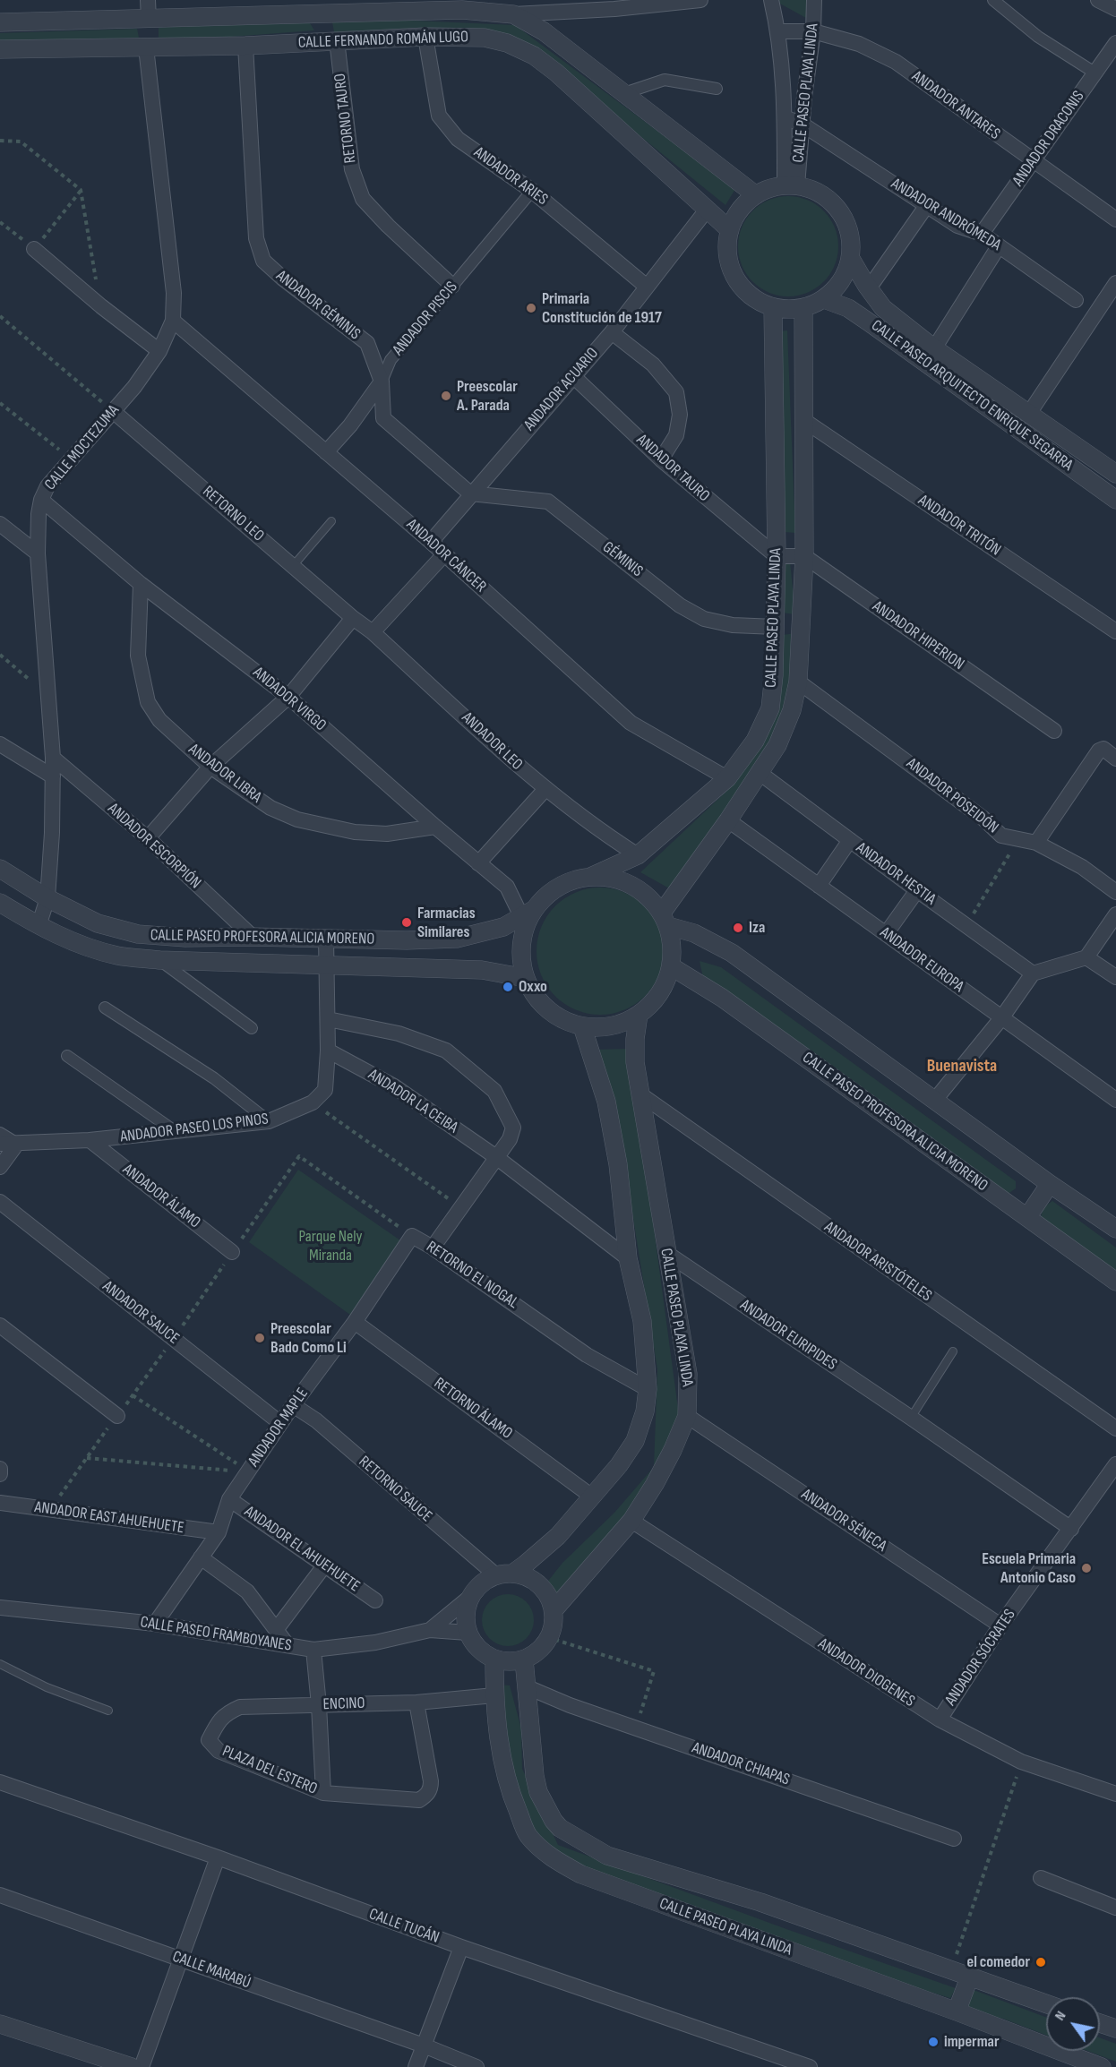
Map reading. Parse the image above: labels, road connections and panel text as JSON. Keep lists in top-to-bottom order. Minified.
{"streets":{"street":["CALLE FERNANDO ROMÁN LUGO","CALLE PASEO PLAYA LINDA","ANDADOR ANTARES","RETORNO TAURO","ANDADOR DRACONIS","ANDADOR ARIES","ANDADOR ANDRÓMEDA","ANDADOR GÉMINIS","ANDADOR PISCIS","ANDADOR ACUARIO","CALLE PASEO ARQUITECTO ENRIQUE SEGARRA","CALLE MOCTEZUMA","ANDADOR TAURO","RETORNO LEO","ANDADOR TRITÓN","ANDADOR CÁNCER","GÉMINIS","ANDADOR HIPERION","ANDADOR VIRGO","ANDADOR LEO","ANDADOR LIBRA","ANDADOR POSEIDÓN","ANDADOR ESCORPIÓN","ANDADOR HESTIA","CALLE PASEO PROFESORA ALICIA MORENO","ANDADOR EUROPA","ANDADOR LA CEIBA","ANDADOR PASEO LOS PINOS","ANDADOR ÁLAMO","ANDADOR ARISTÓTELES","RETORNO EL NOGAL","ANDADOR SAUCE","ANDADOR EURIPIDES","RETORNO ÁLAMO","ANDADOR MAPLE","RETORNO SAUCE","ANDADOR EAST AHUEHUETE","ANDADOR SÉNECA","ANDADOR EL AHUEHUETE","CALLE PASEO FRAMBOYANES","ANDADOR SÓCRATES","ANDADOR DIOGENES","ENCINO","ANDADOR CHIAPAS","PLAZA DEL ESTERO","CALLE TUCÁN","CALLE MARABÚ"]},"crossings":[["CALLE FERNANDO ROMÁN LUGO","CALLE PASEO PLAYA LINDA"],["CALLE FERNANDO ROMÁN LUGO","RETORNO TAURO"],["CALLE FERNANDO ROMÁN LUGO","ANDADOR ARIES"],["CALLE FERNANDO ROMÁN LUGO","ANDADOR GÉMINIS"],["CALLE FERNANDO ROMÁN LUGO","ANDADOR ACUARIO"],["CALLE FERNANDO ROMÁN LUGO","CALLE PASEO ARQUITECTO ENRIQUE SEGARRA"],["CALLE FERNANDO ROMÁN LUGO","CALLE MOCTEZUMA"],["CALLE PASEO PLAYA LINDA","ANDADOR ANTARES"],["CALLE PASEO PLAYA LINDA","ANDADOR ANDRÓMEDA"],["CALLE PASEO PLAYA LINDA","CALLE PASEO ARQUITECTO ENRIQUE SEGARRA"],["CALLE PASEO PLAYA LINDA","ANDADOR TAURO"],["CALLE PASEO PLAYA LINDA","ANDADOR TRITÓN"],["CALLE PASEO PLAYA LINDA","ANDADOR CÁNCER"],["CALLE PASEO PLAYA LINDA","GÉMINIS"],["CALLE PASEO PLAYA LINDA","ANDADOR HIPERION"],["CALLE PASEO PLAYA LINDA","ANDADOR VIRGO"],["CALLE PASEO PLAYA LINDA","ANDADOR LEO"],["CALLE PASEO PLAYA LINDA","ANDADOR POSEIDÓN"],["CALLE PASEO PLAYA LINDA","ANDADOR HESTIA"],["CALLE PASEO PLAYA LINDA","CALLE PASEO PROFESORA ALICIA MORENO"],["CALLE PASEO PLAYA LINDA","ANDADOR EUROPA"],["CALLE PASEO PLAYA LINDA","ANDADOR ARISTÓTELES"],["CALLE PASEO PLAYA LINDA","ANDADOR EURIPIDES"],["CALLE PASEO PLAYA LINDA","RETORNO SAUCE"],["CALLE PASEO PLAYA LINDA","ANDADOR SÉNECA"],["CALLE PASEO PLAYA LINDA","CALLE PASEO FRAMBOYANES"],["CALLE PASEO PLAYA LINDA","ANDADOR DIOGENES"],["CALLE PASEO PLAYA LINDA","ENCINO"],["CALLE PASEO PLAYA LINDA","ANDADOR CHIAPAS"],["ANDADOR ANTARES","ANDADOR DRACONIS"],["RETORNO TAURO","ANDADOR PISCIS"],["ANDADOR DRACONIS","ANDADOR ANDRÓMEDA"],["ANDADOR ARIES","ANDADOR PISCIS"],["ANDADOR ARIES","ANDADOR ACUARIO"],["ANDADOR GÉMINIS","ANDADOR PISCIS"],["ANDADOR GÉMINIS","ANDADOR ACUARIO"],["ANDADOR GÉMINIS","GÉMINIS"],["ANDADOR PISCIS","ANDADOR CÁNCER"],["ANDADOR ACUARIO","ANDADOR TAURO"],["ANDADOR ACUARIO","ANDADOR CÁNCER"],["ANDADOR ACUARIO","GÉMINIS"],["CALLE MOCTEZUMA","RETORNO LEO"],["CALLE MOCTEZUMA","ANDADOR CÁNCER"],["CALLE MOCTEZUMA","ANDADOR VIRGO"],["CALLE MOCTEZUMA","ANDADOR ESCORPIÓN"],["CALLE MOCTEZUMA","CALLE PASEO PROFESORA ALICIA MORENO"],["RETORNO LEO","ANDADOR LEO"],["ANDADOR VIRGO","ANDADOR LIBRA"],["ANDADOR VIRGO","CALLE PASEO PROFESORA ALICIA MORENO"],["ANDADOR ESCORPIÓN","CALLE PASEO PROFESORA ALICIA MORENO"],["ANDADOR PASEO LOS PINOS","ANDADOR ÁLAMO"],["RETORNO EL NOGAL","ANDADOR MAPLE"],["ANDADOR SAUCE","ANDADOR MAPLE"],["ANDADOR EURIPIDES","ANDADOR SÓCRATES"],["RETORNO ÁLAMO","ANDADOR MAPLE"],["ANDADOR MAPLE","RETORNO SAUCE"],["ANDADOR MAPLE","ANDADOR EAST AHUEHUETE"],["ANDADOR MAPLE","ANDADOR EL AHUEHUETE"],["ANDADOR MAPLE","CALLE PASEO FRAMBOYANES"],["RETORNO SAUCE","CALLE PASEO FRAMBOYANES"],["ANDADOR SÉNECA","ANDADOR SÓCRATES"],["ANDADOR SÓCRATES","ANDADOR DIOGENES"],["ENCINO","PLAZA DEL ESTERO"]],"districts":["Buenavista"],"parks":["Parque Nely Miranda"],"places":["Primaria Constitución de 1917","Preescolar A. Parada","Farmacias Similares","Iza","Oxxo","Preescolar Bado Como Li","Escuela Primaria Antonio Caso","el comedor","impermar"],"north":"top left"}
